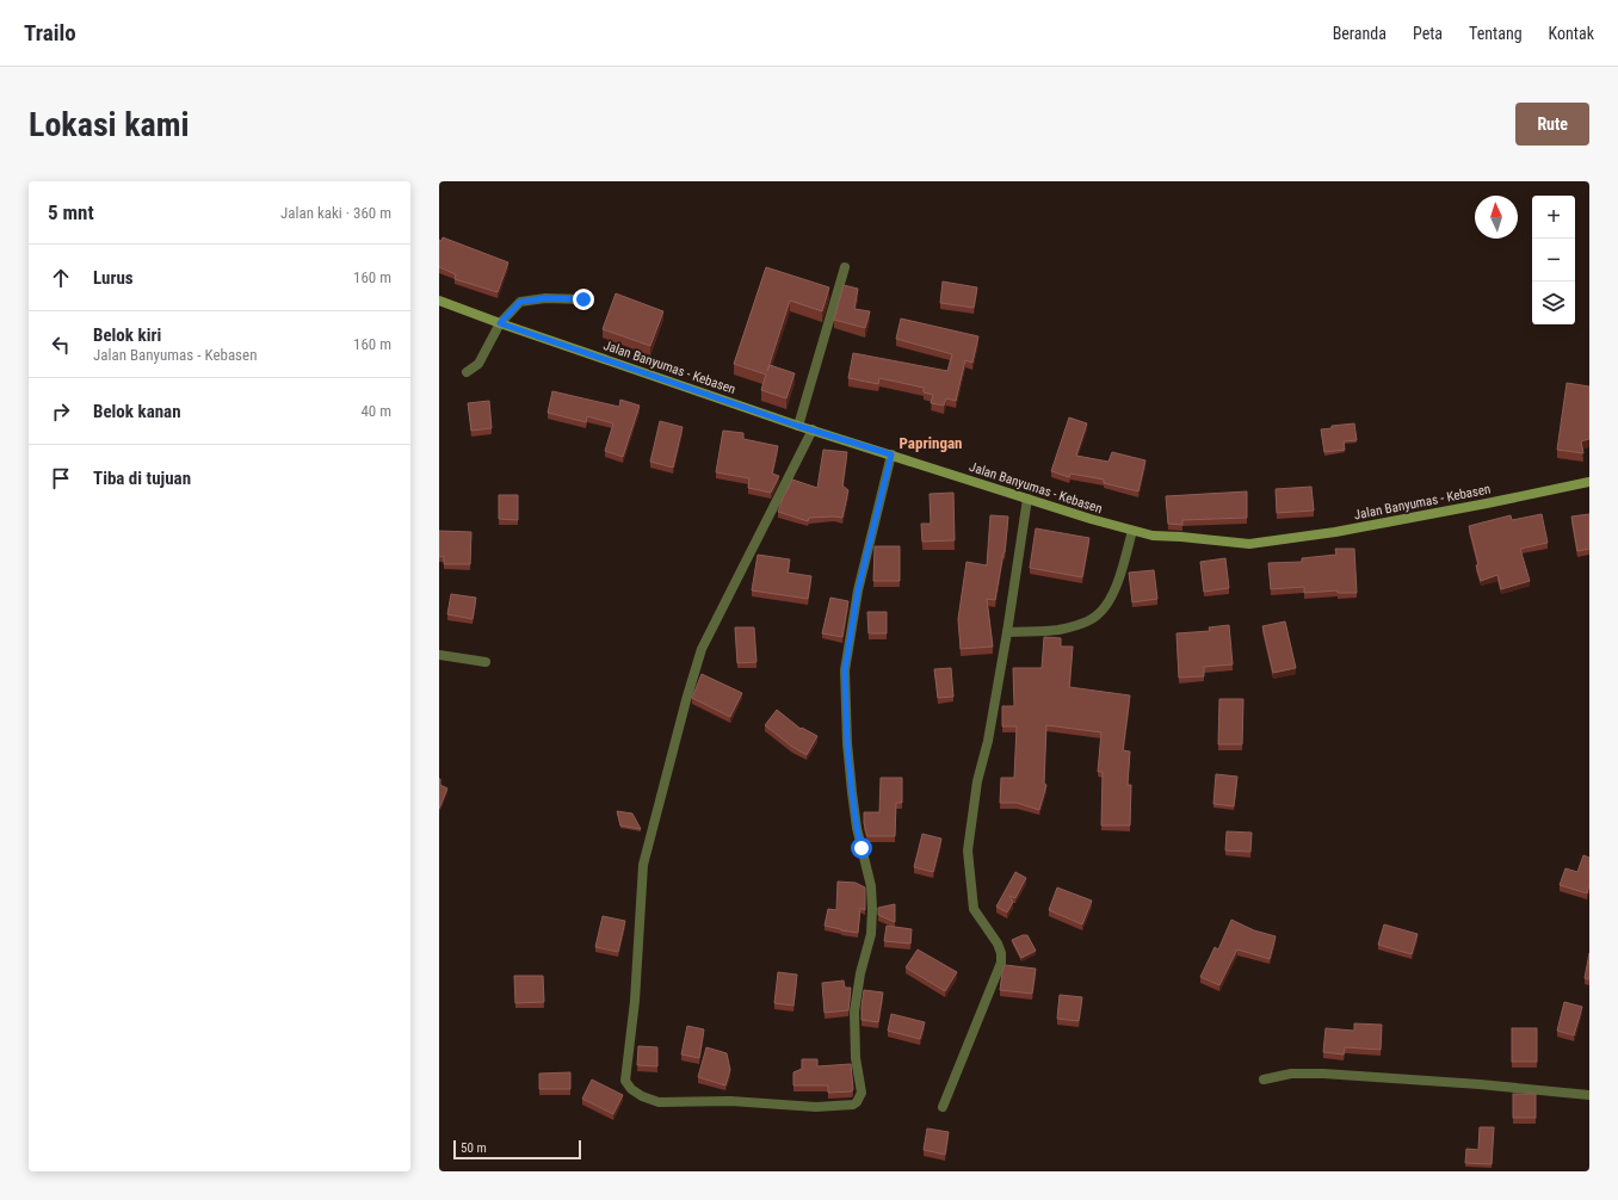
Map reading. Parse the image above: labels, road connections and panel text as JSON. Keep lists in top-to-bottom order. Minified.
{"streets":{"main road":["Jalan Banyumas - Kebasen"]},"districts":["Papringan"],"scale_bar":"50 m","north":"top","page":{"header":"Trailo","nav":["Beranda","Peta","Tentang","Kontak"],"buttons":"Rute","title":"Lokasi kami","heading":["5 mnt","Jalan kaki · 360 m"],"map_buttons":["+","−"],"list":[["Lurus","160 m"],["Belok kiri","Jalan Banyumas - Kebasen","160 m"],["Belok kanan","40 m"],"Tiba di tujuan"],"scale":"50 m"}}
